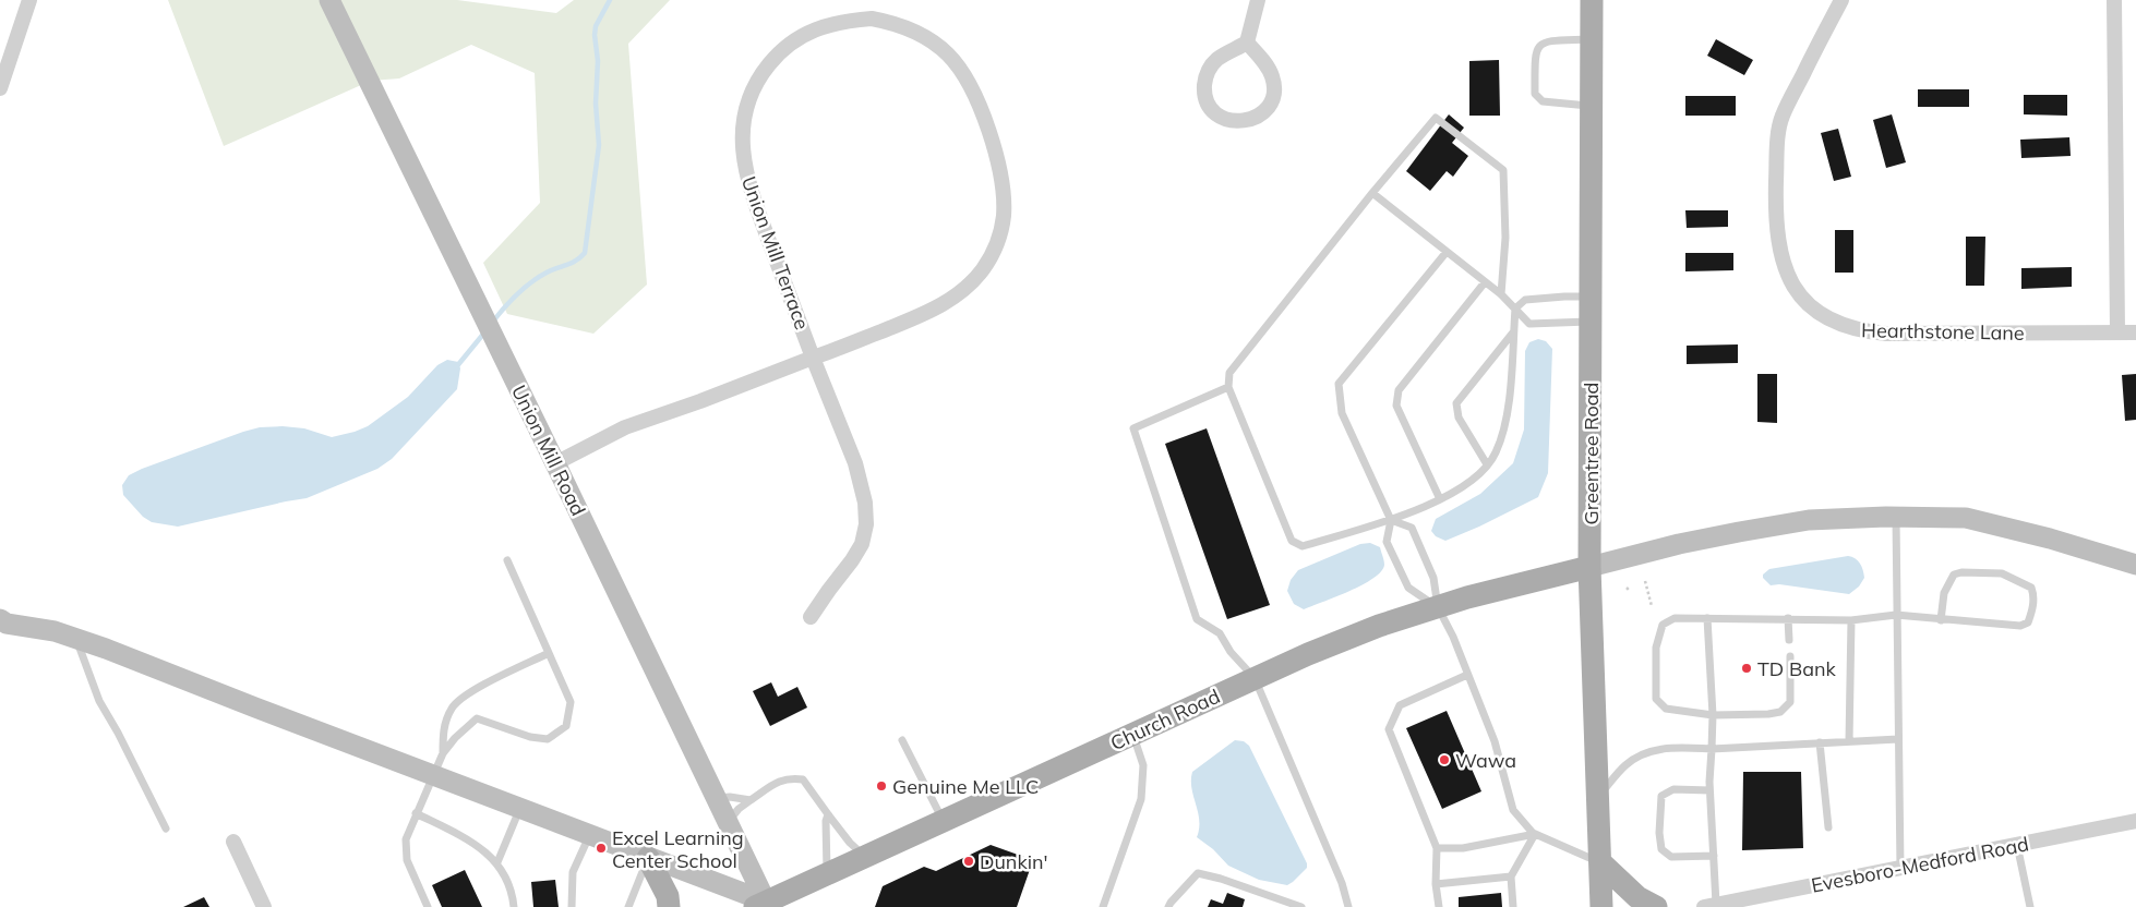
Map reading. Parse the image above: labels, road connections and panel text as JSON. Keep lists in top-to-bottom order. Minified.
{"streets":{"main road":["Greentree Road","Church Road"],"street":["Union Mill Terrace","Hearthstone Lane","Union Mill Road","Evesboro-Medford Road"]},"crossings":[["Union Mill Terrace","Union Mill Road"],["Union Mill Road","Church Road"],["Greentree Road","Church Road"]],"places":["TD Bank","Wawa","Genuine Me LLC","Excel Learning Center School","Dunkin'"]}
